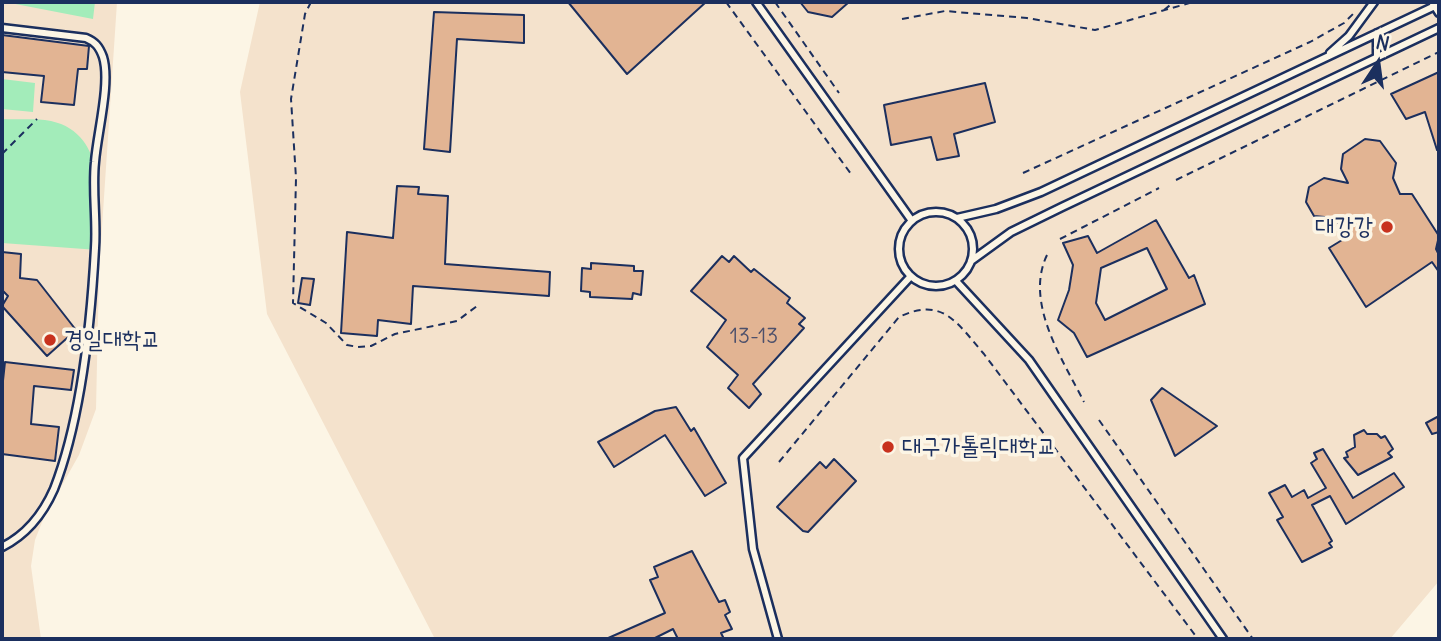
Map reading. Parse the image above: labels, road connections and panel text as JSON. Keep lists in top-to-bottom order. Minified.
{"places":["대강강","경일대학교","대구가톨릭대학교"],"house_numbers":["13-13"],"north":"top"}
